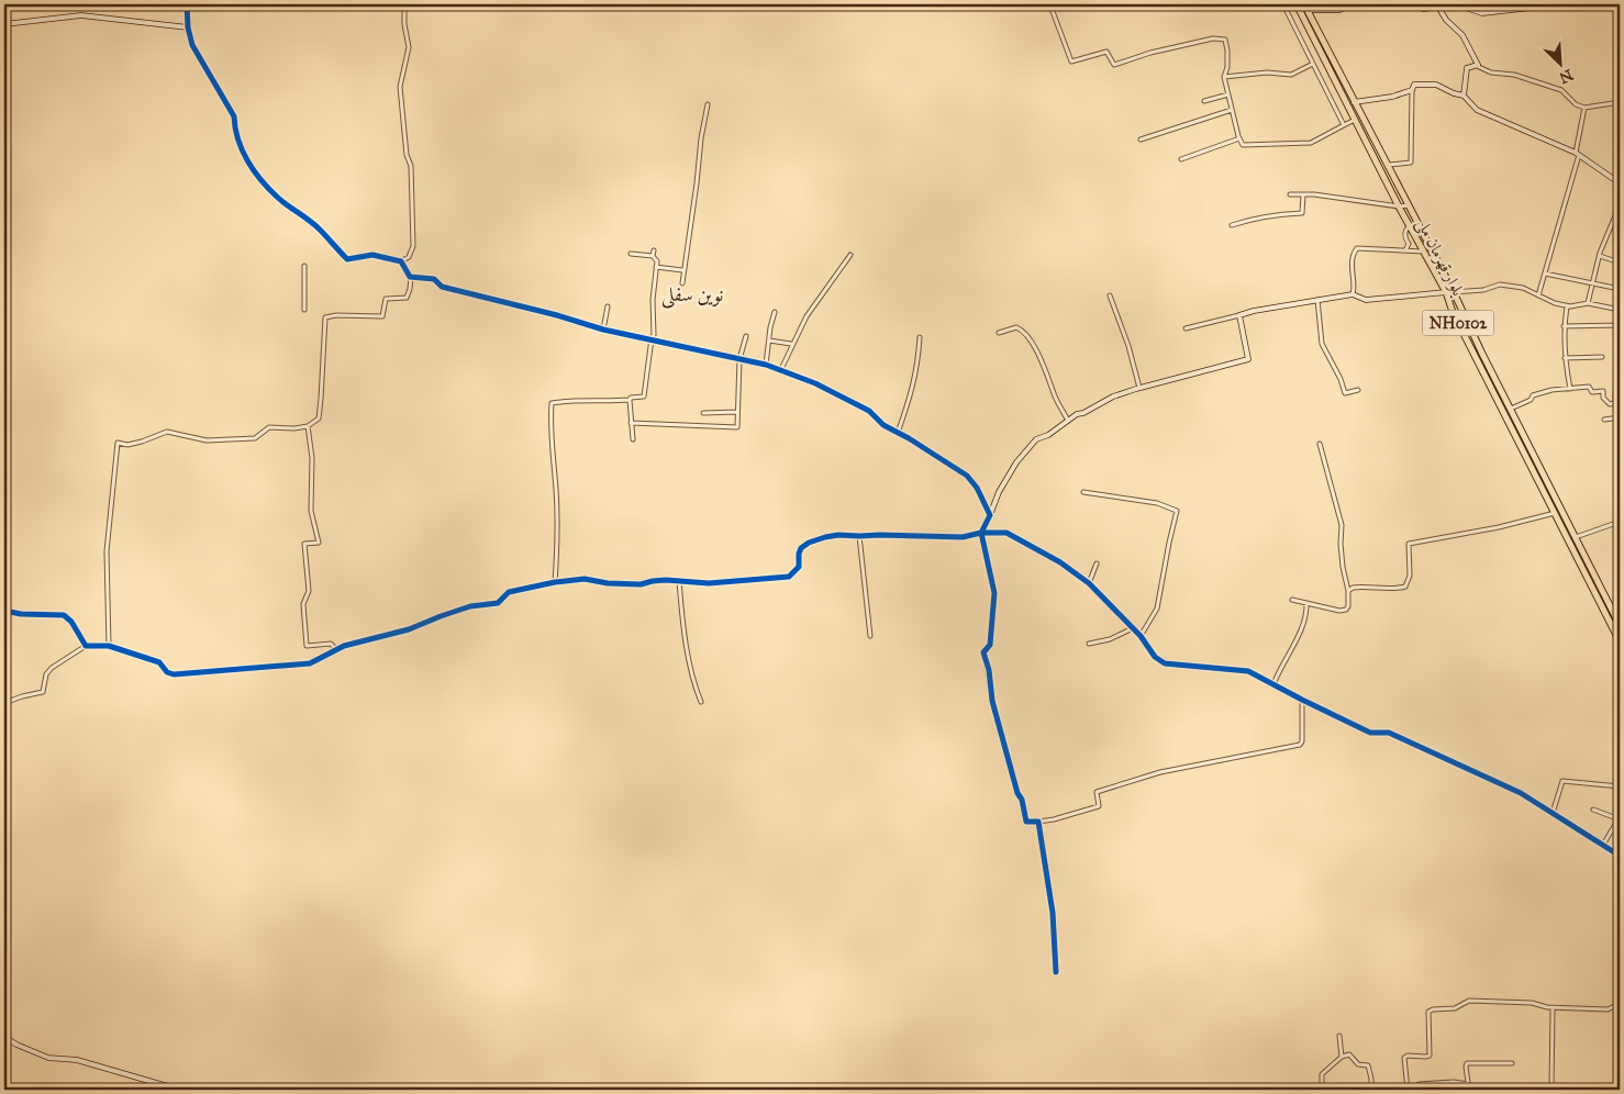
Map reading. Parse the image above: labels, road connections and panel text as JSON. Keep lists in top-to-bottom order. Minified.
{"streets":{"highway":["بلوار قهرمان ملی","NH0102"]},"districts":["نوین سفلى"],"north":"bottom right"}
